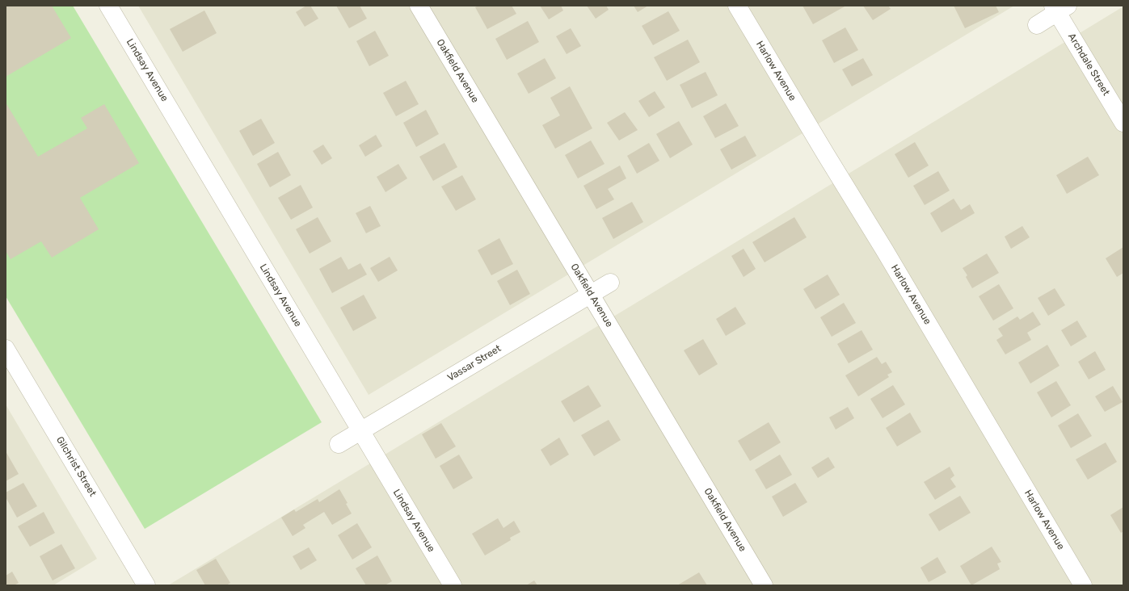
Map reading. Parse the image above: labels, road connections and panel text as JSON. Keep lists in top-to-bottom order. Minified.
{"streets":{"street":["Archdale Street","Lindsay Avenue","Oakfield Avenue","Harlow Avenue","Vassar Street","Gilchrist Street"]},"crossings":[["Lindsay Avenue","Vassar Street"],["Oakfield Avenue","Vassar Street"]]}
